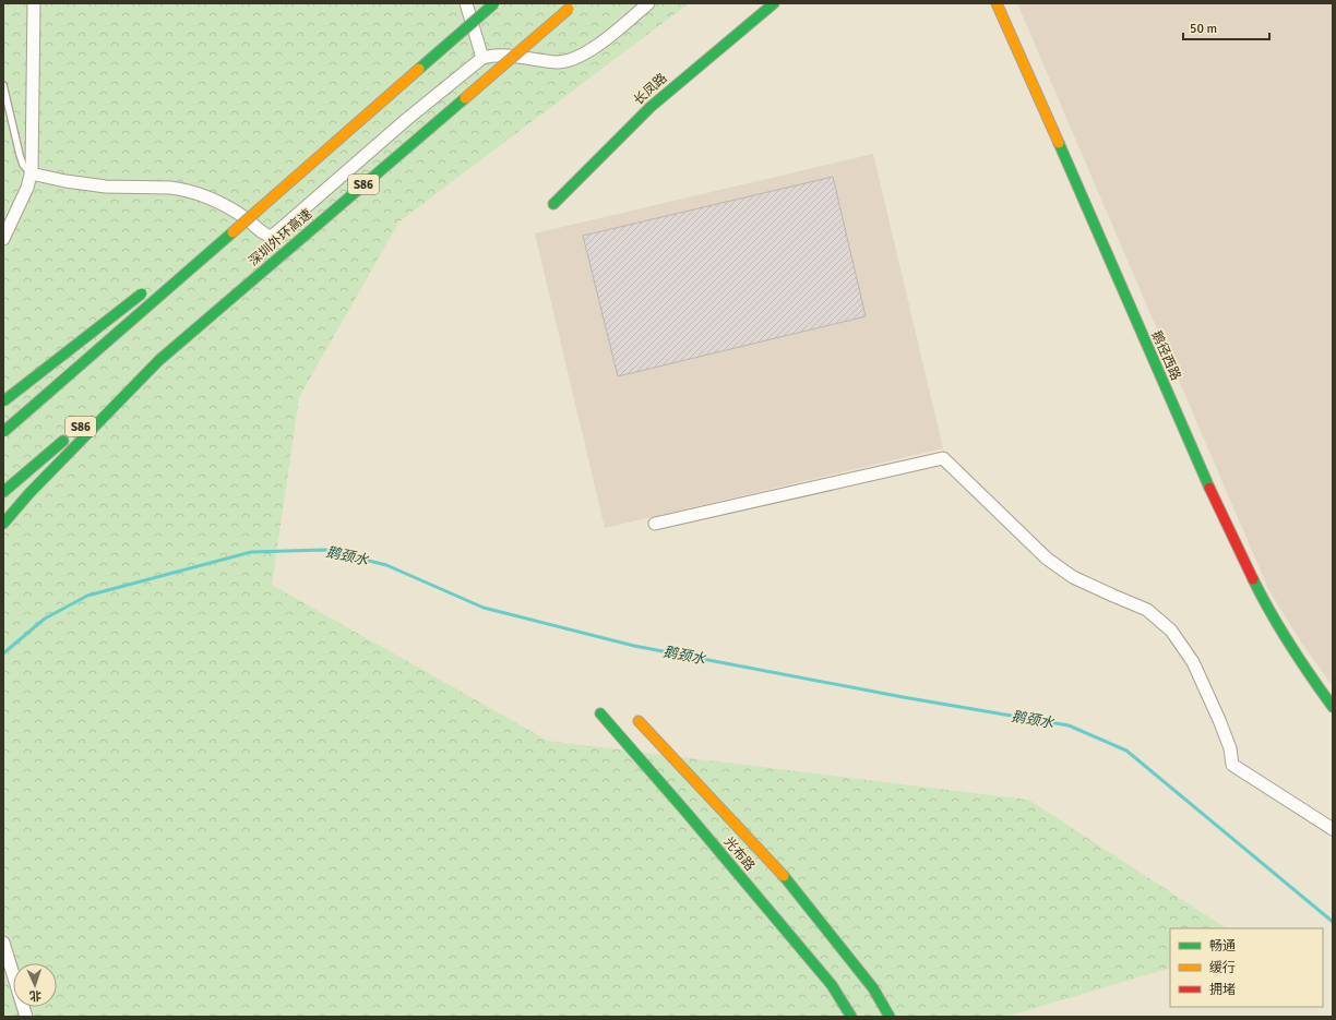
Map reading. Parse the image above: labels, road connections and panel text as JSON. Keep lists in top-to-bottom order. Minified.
{"streets":{"main road":["长凤路","S86","深圳外环高速","鹅径西路","光布路"]},"water":["鹅颈水"],"legend":["畅通","缓行","拥堵"],"scale_bar":"50 m","north":"bottom"}
